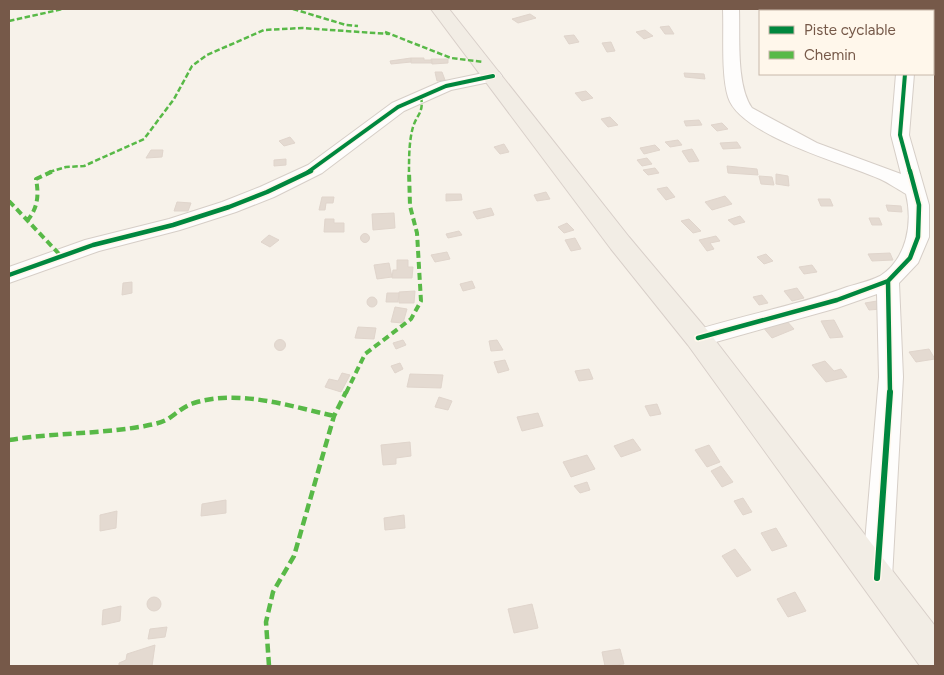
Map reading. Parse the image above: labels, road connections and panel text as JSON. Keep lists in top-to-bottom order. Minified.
{"legend":["Piste cyclable","Chemin"]}
